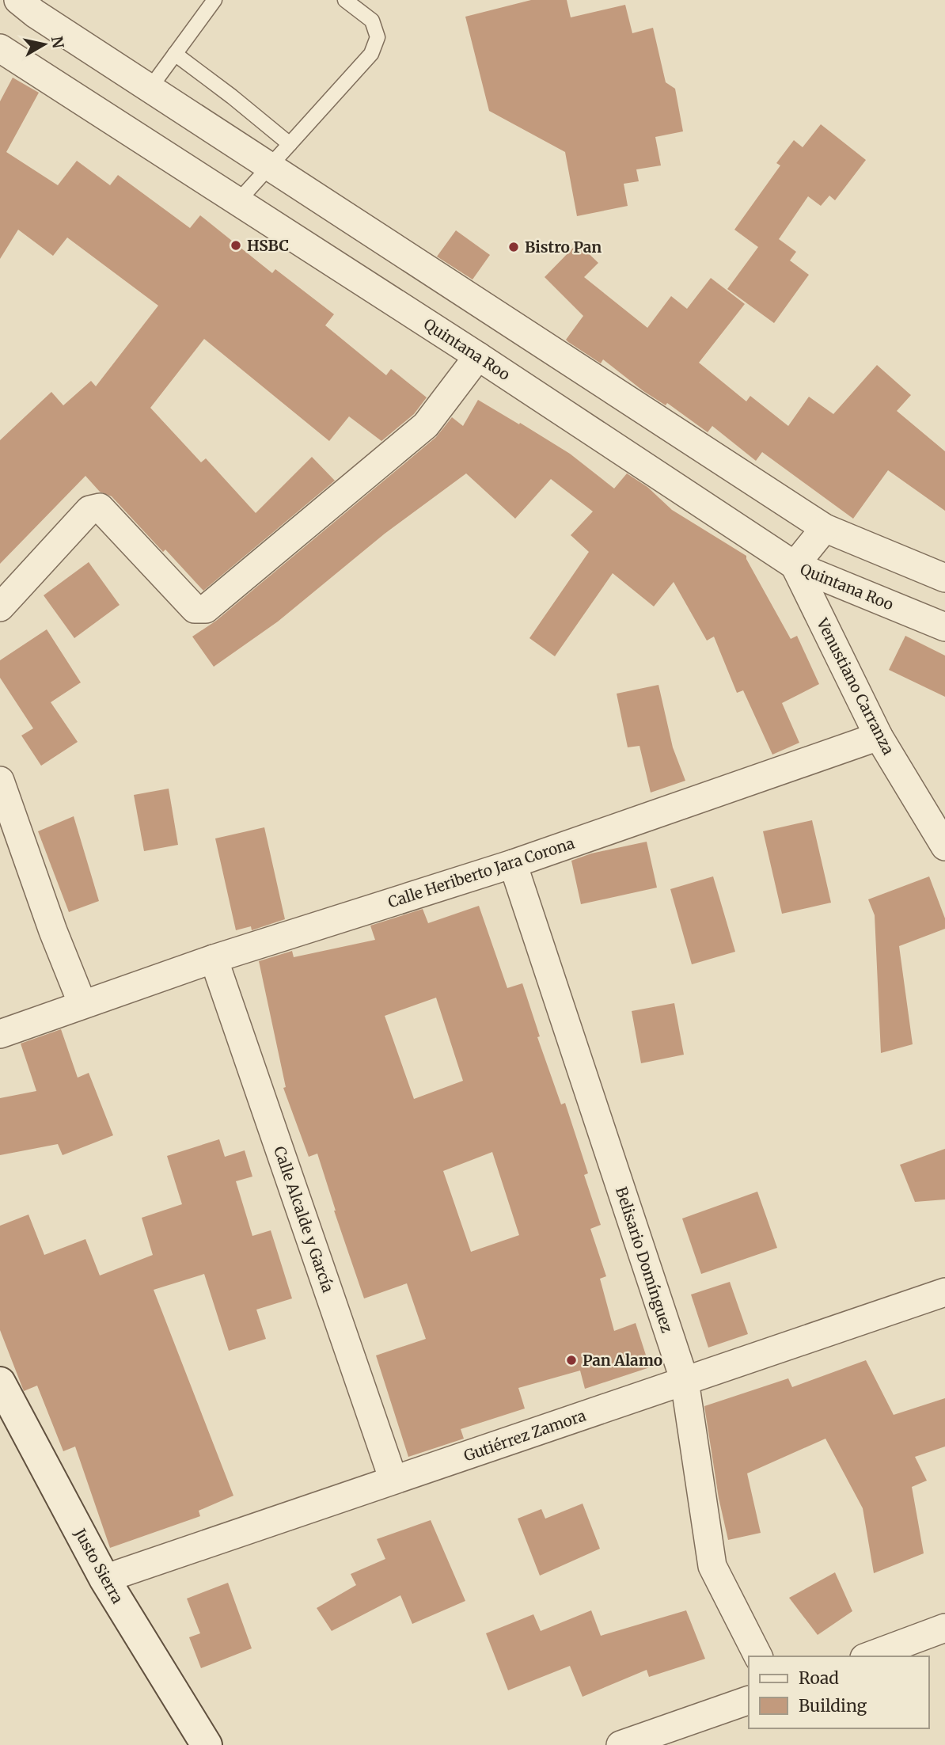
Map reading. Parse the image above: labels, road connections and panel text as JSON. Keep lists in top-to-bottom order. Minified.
{"streets":{"main road":["Justo Sierra"],"street":["Quintana Roo","Venustiano Carranza","Calle Heriberto Jara Corona","Calle Alcalde y García","Belisario Domínguez","Gutiérrez Zamora"]},"crossings":[["Quintana Roo","Venustiano Carranza"],["Venustiano Carranza","Calle Heriberto Jara Corona"],["Calle Heriberto Jara Corona","Calle Alcalde y García"],["Calle Heriberto Jara Corona","Belisario Domínguez"],["Calle Alcalde y García","Gutiérrez Zamora"],["Belisario Domínguez","Gutiérrez Zamora"],["Gutiérrez Zamora","Justo Sierra"]],"places":["HSBC","Bistro Pan","Pan Alamo"],"legend":["Road","Building"],"north":"right"}
